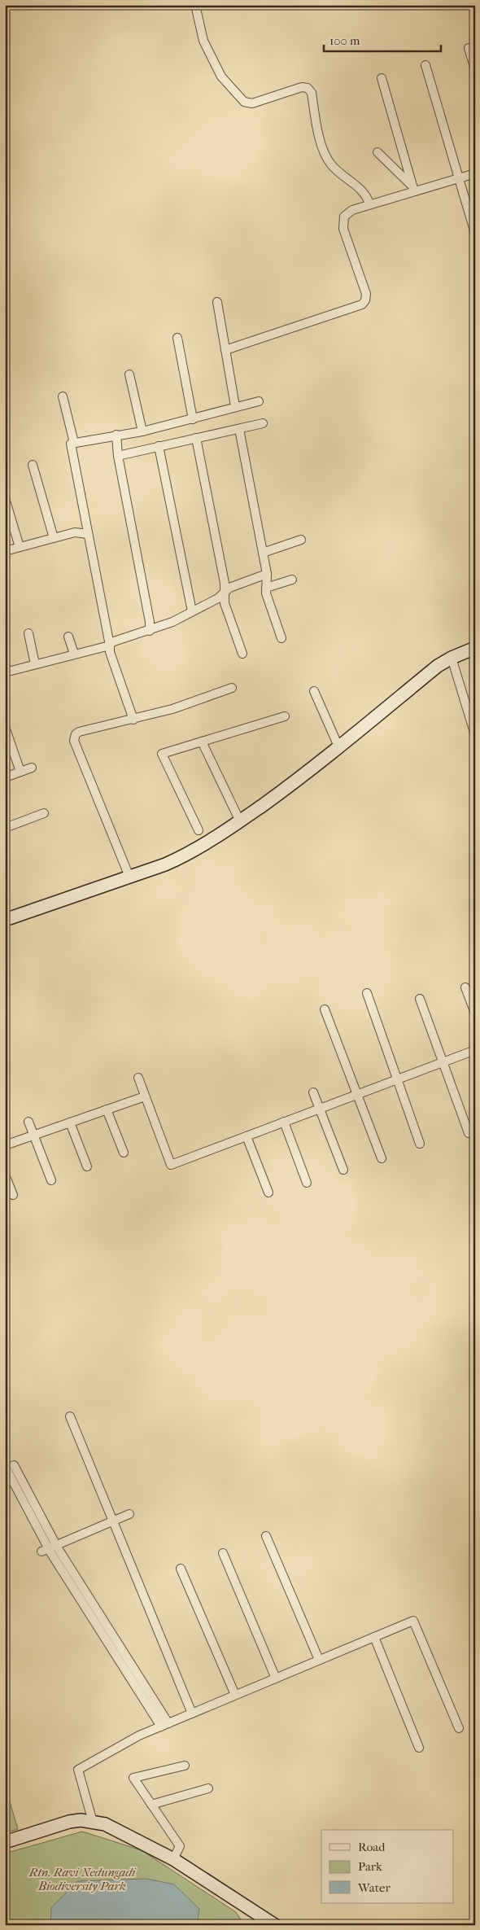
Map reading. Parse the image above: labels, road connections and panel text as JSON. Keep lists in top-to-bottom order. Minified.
{"parks":["Rtn. Ravi Nedungadi Biodiversity Park"],"legend":["Road","Park","Water"],"scale_bar":"100 m"}
